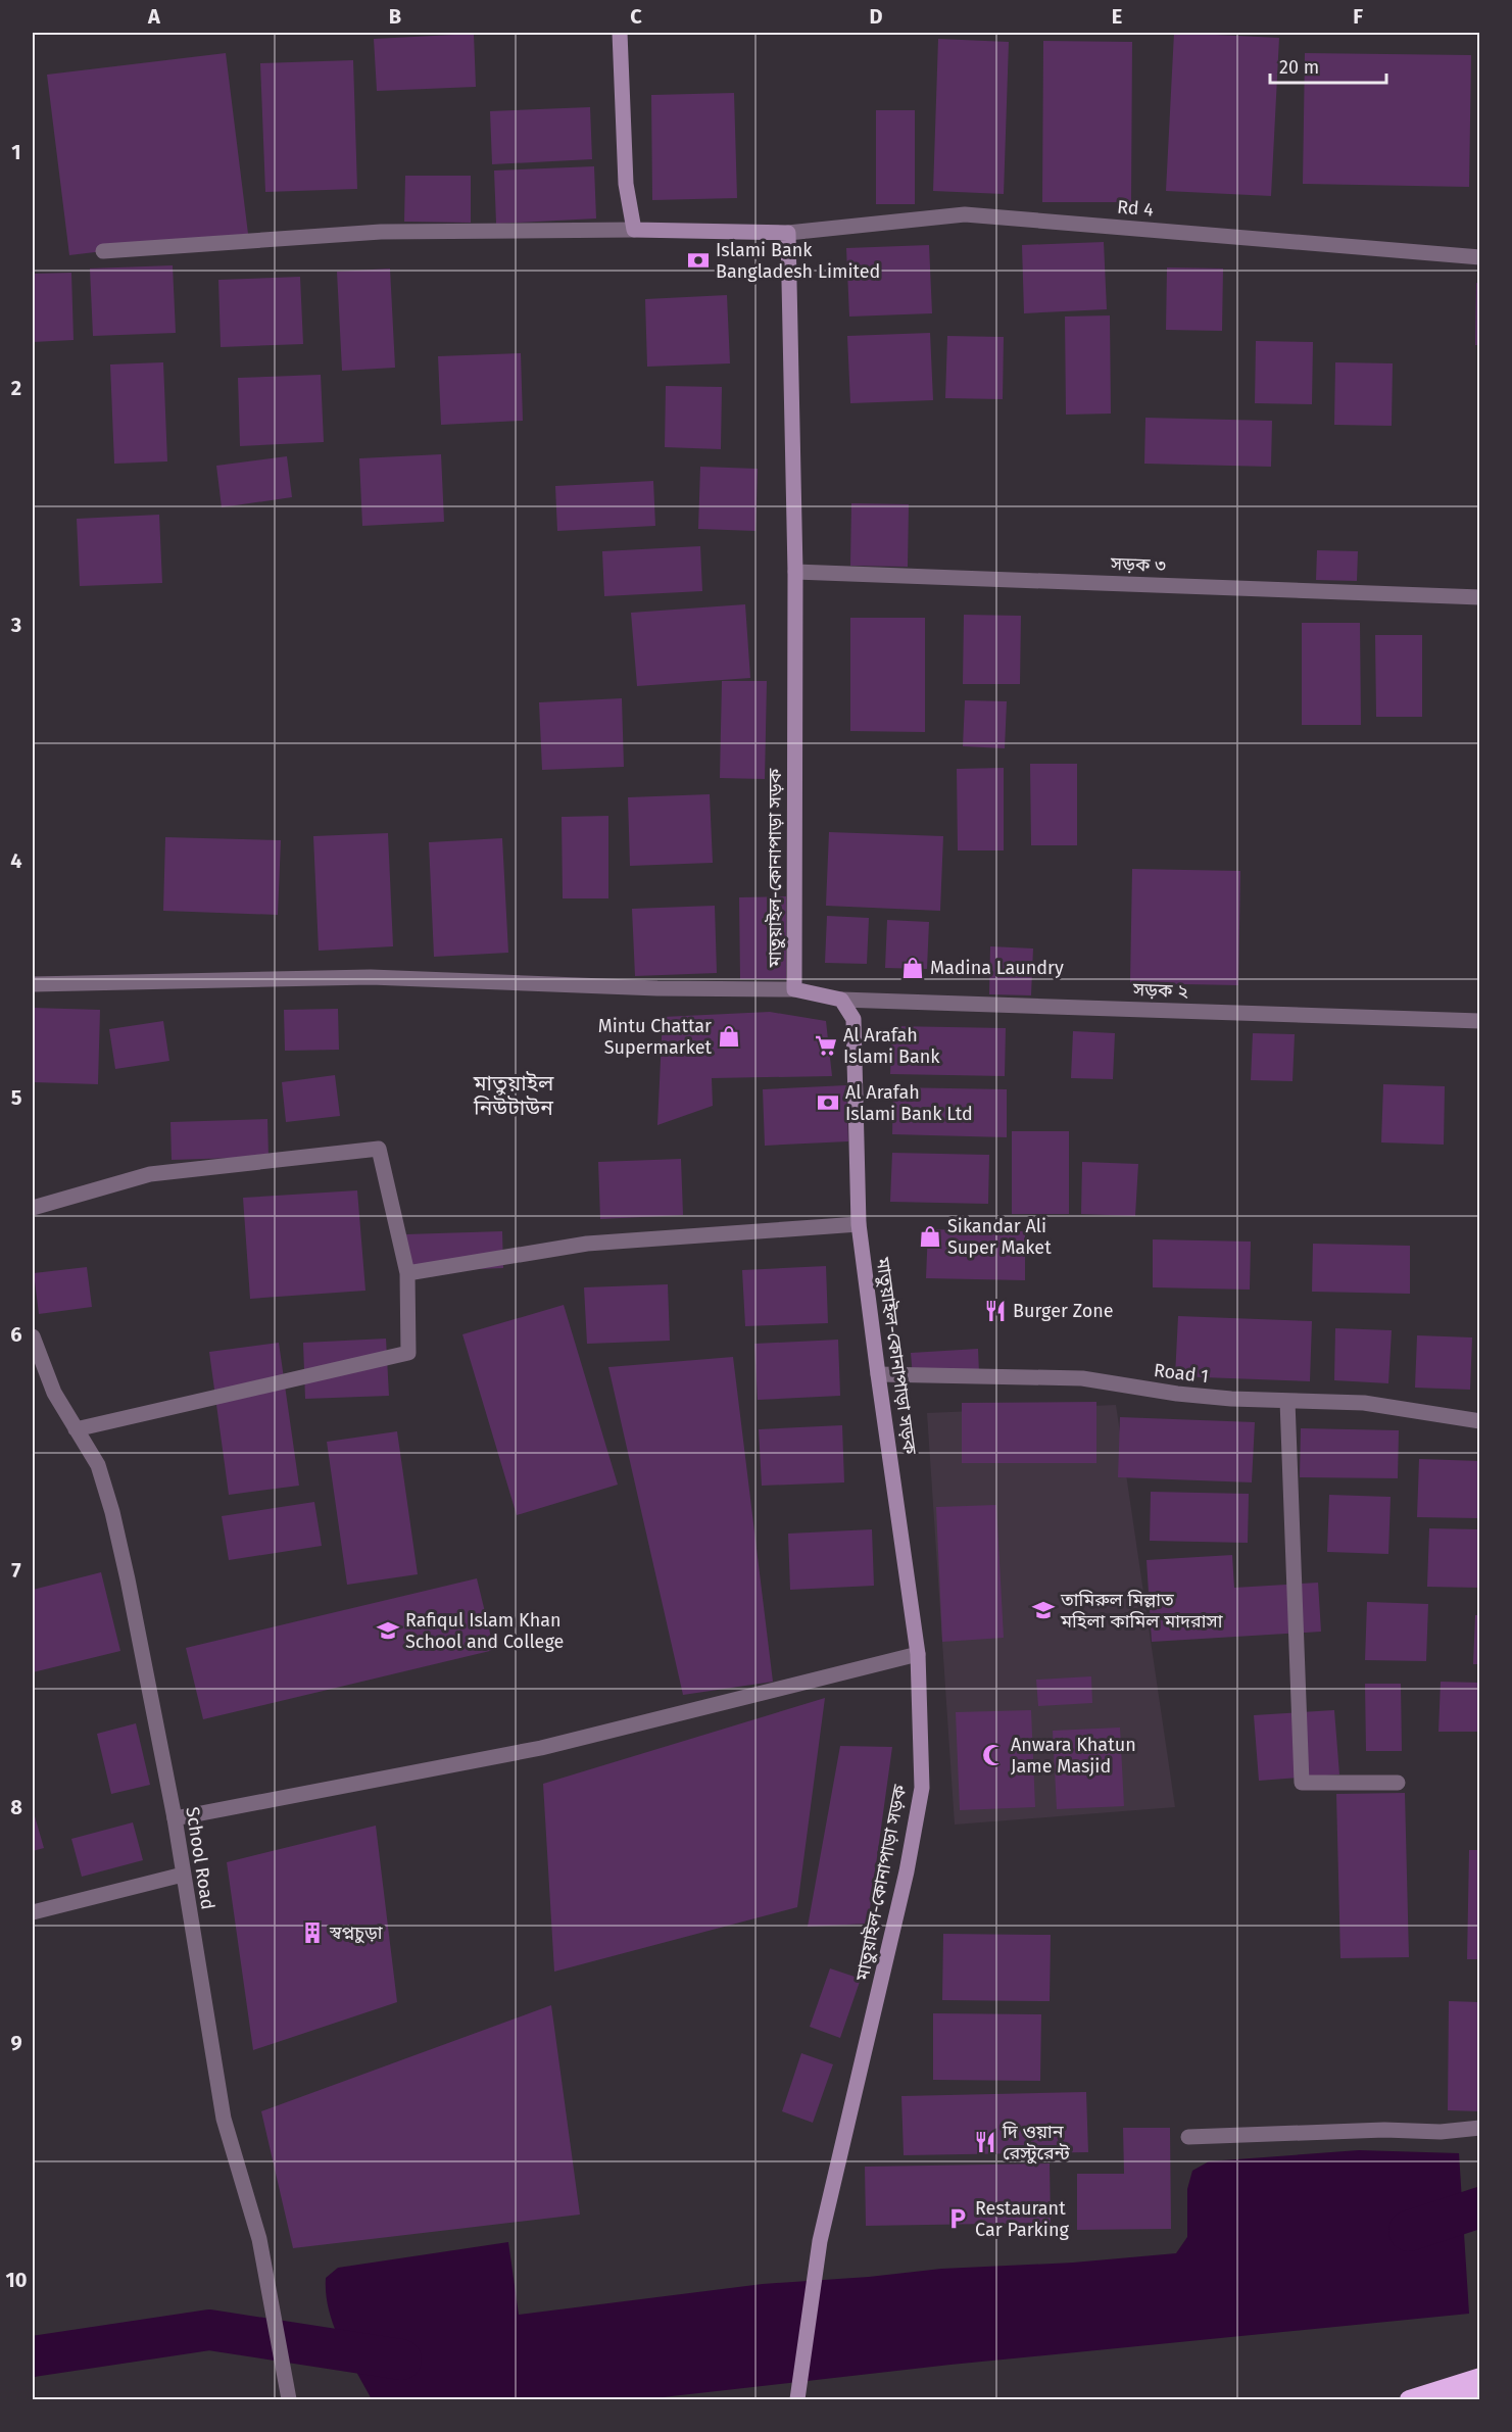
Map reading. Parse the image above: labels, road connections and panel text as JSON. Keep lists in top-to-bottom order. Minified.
{"streets":{"main road":["মাতুয়াইল-কোনাপাড়া সড়ক"],"street":["Rd 4","সড়ক ৩","সড়ক ২","Road 1","School Road"]},"crossings":[["Rd 4","মাতুয়াইল-কোনাপাড়া সড়ক"],["সড়ক ৩","মাতুয়াইল-কোনাপাড়া সড়ক"],["মাতুয়াইল-কোনাপাড়া সড়ক","সড়ক ২"],["মাতুয়াইল-কোনাপাড়া সড়ক","Road 1"]],"districts":["মাতুয়াইল নিউটাউন"],"places":{"bank":["Islami Bank Bangladesh Limited","Al Arafah Islami Bank Ltd"],"shop":["Madina Laundry","Mintu Chattar Supermarket","Sikandar Ali Super Maket"],"supermarket":["Al Arafah Islami Bank"],"restaurant":["Burger Zone","দি ওয়ান রেস্টুরেন্ট"],"school or university":["তামিরুল মিল্লাত মহিলা কামিল মাদরাসা","Rafiqul Islam Khan School and College"],"mosque":["Anwara Khatun Jame Masjid"],"building":["স্বপ্নচুড়া"],"parking":["Restaurant Car Parking"]},"scale_bar":"20 m","grid":{"columns":["A","B","C","D","E","F"],"rows":["1","2","3","4","5","6","7","8","9","10"]}}
